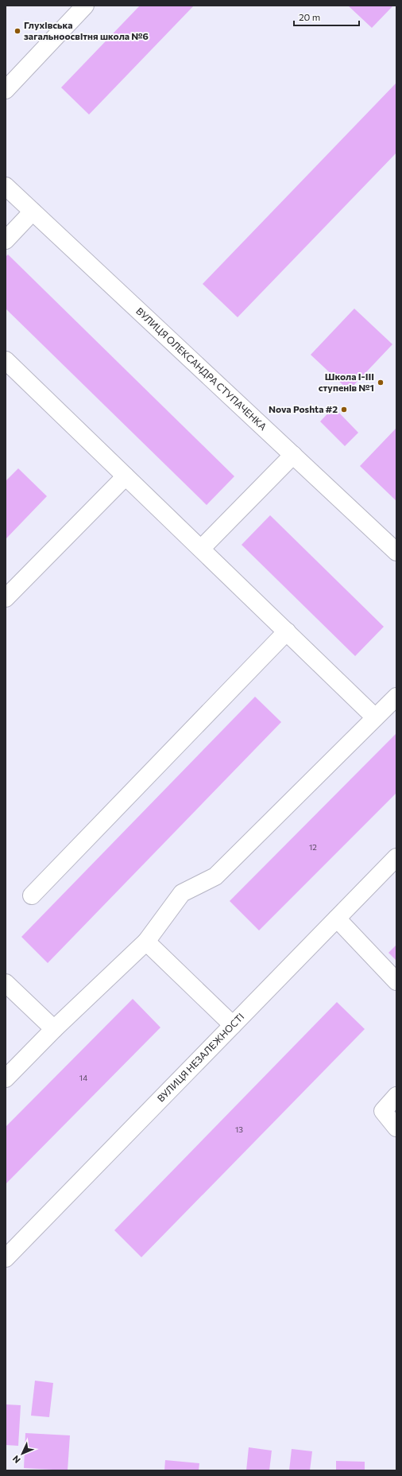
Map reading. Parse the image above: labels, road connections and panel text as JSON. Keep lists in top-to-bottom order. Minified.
{"streets":{"street":["ВУЛИЦЯ ОЛЕКСАНДРА СТУПАЧЕНКА","ВУЛИЦЯ НЕЗАЛЕЖНОСТІ"]},"places":["Глухівська загальноосвітня школа №6","Школа І-ІІІ ступенів №1","Nova Poshta #2"],"house_numbers":["12","14","13"],"scale_bar":"20 m","north":"bottom left"}
